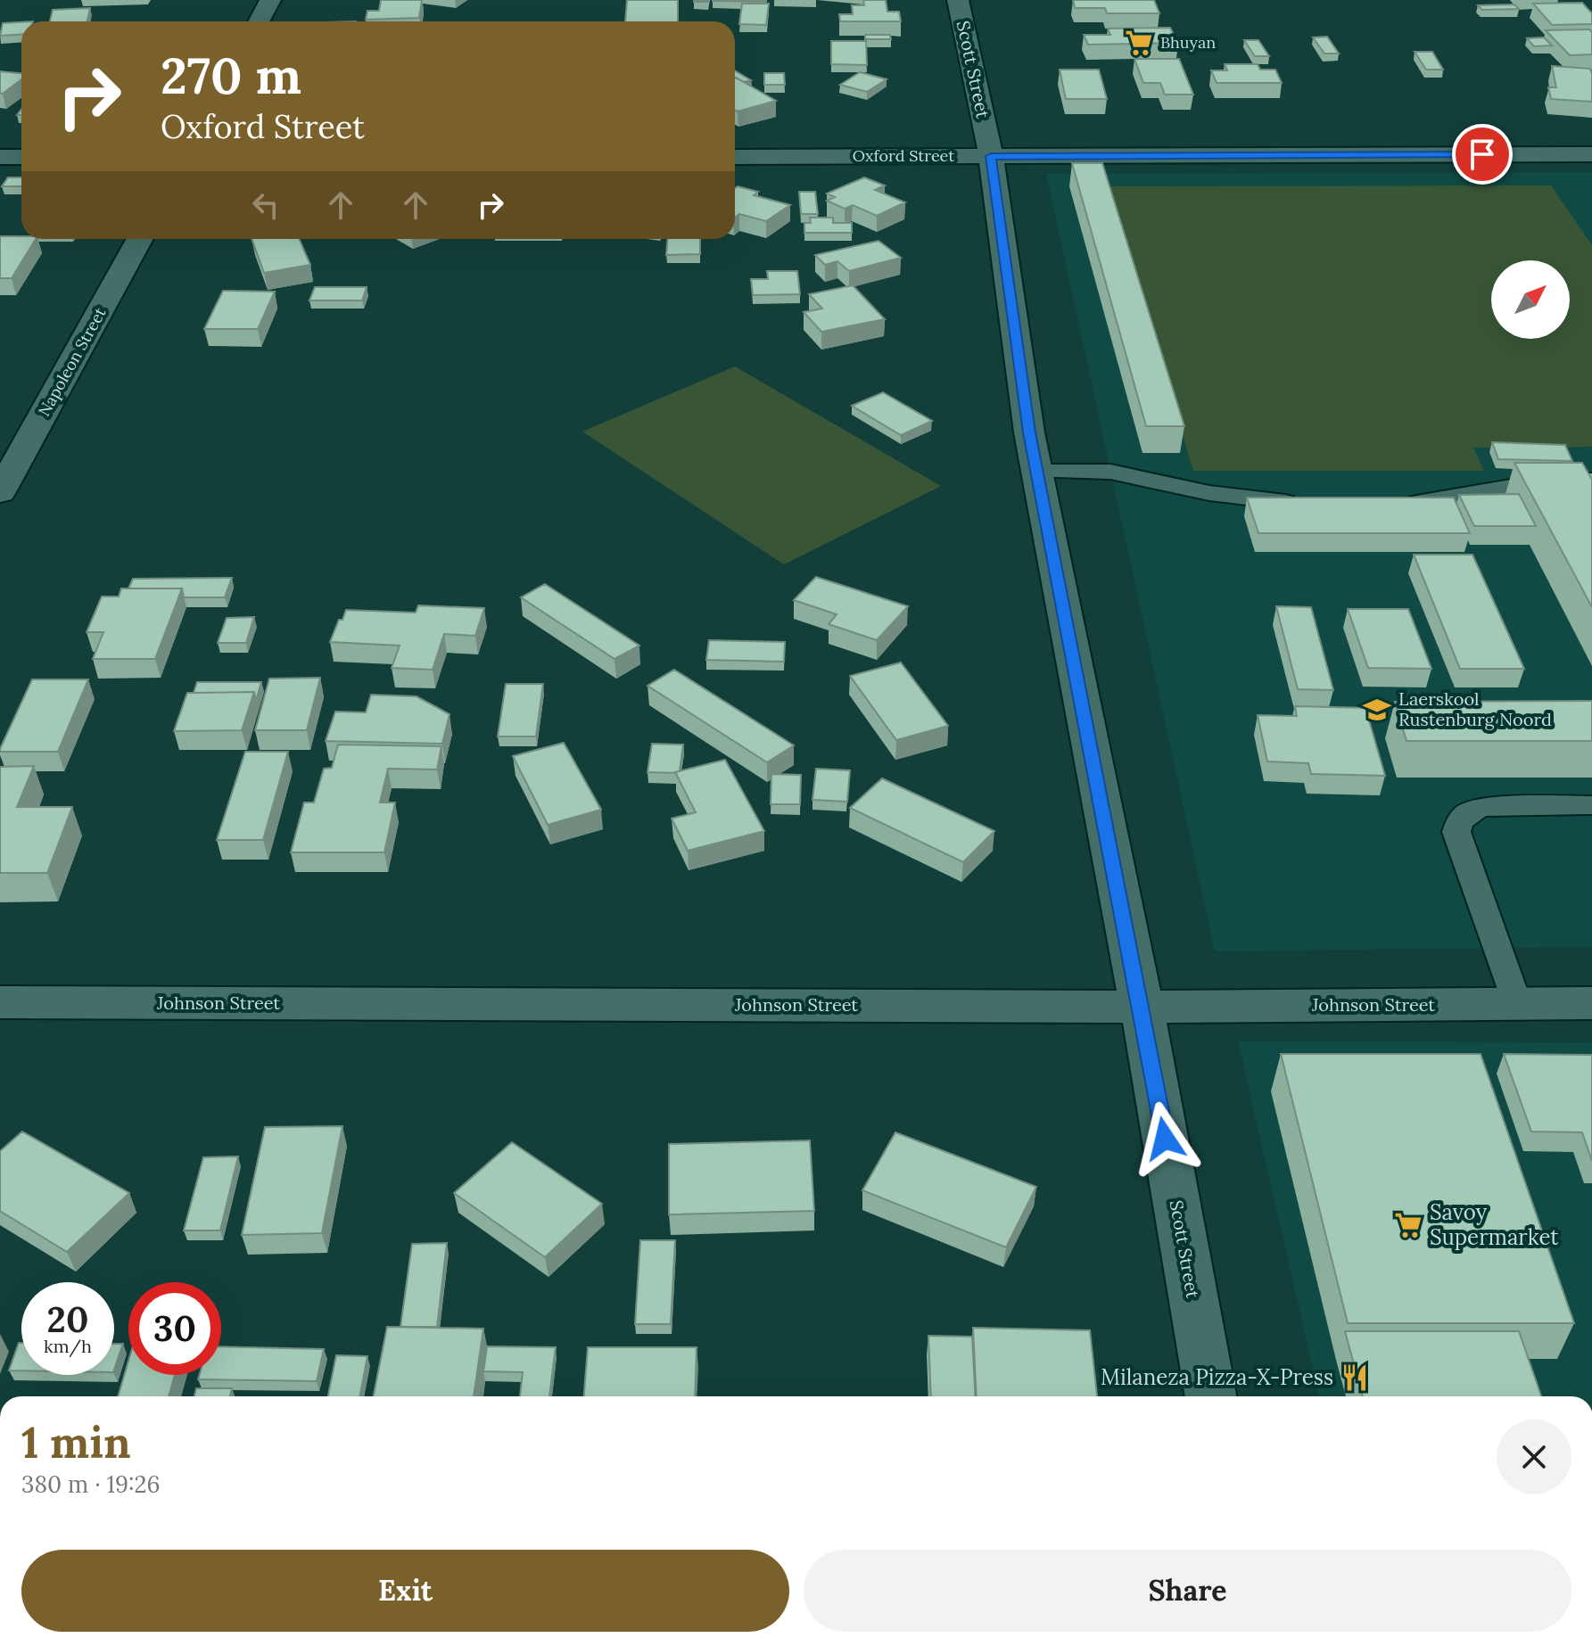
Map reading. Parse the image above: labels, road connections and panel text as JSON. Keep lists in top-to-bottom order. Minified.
{"streets":{"street":["Scott Street","Oxford Street","Napoleon Street","Johnson Street"]},"crossings":[["Scott Street","Oxford Street"],["Scott Street","Johnson Street"]],"places":{"supermarket":["Bhuyan","Savoy Supermarket"],"school or university":["Laerskool Rustenburg Noord"],"restaurant":["Milaneza Pizza-X-Press"]},"north":"top right","page":{"turn":["270 m","Oxford Street"],"speed":"20 km/h","limit":"30","heading":["1 min","380 m · 19:26"],"buttons":["Exit","Share"]}}
